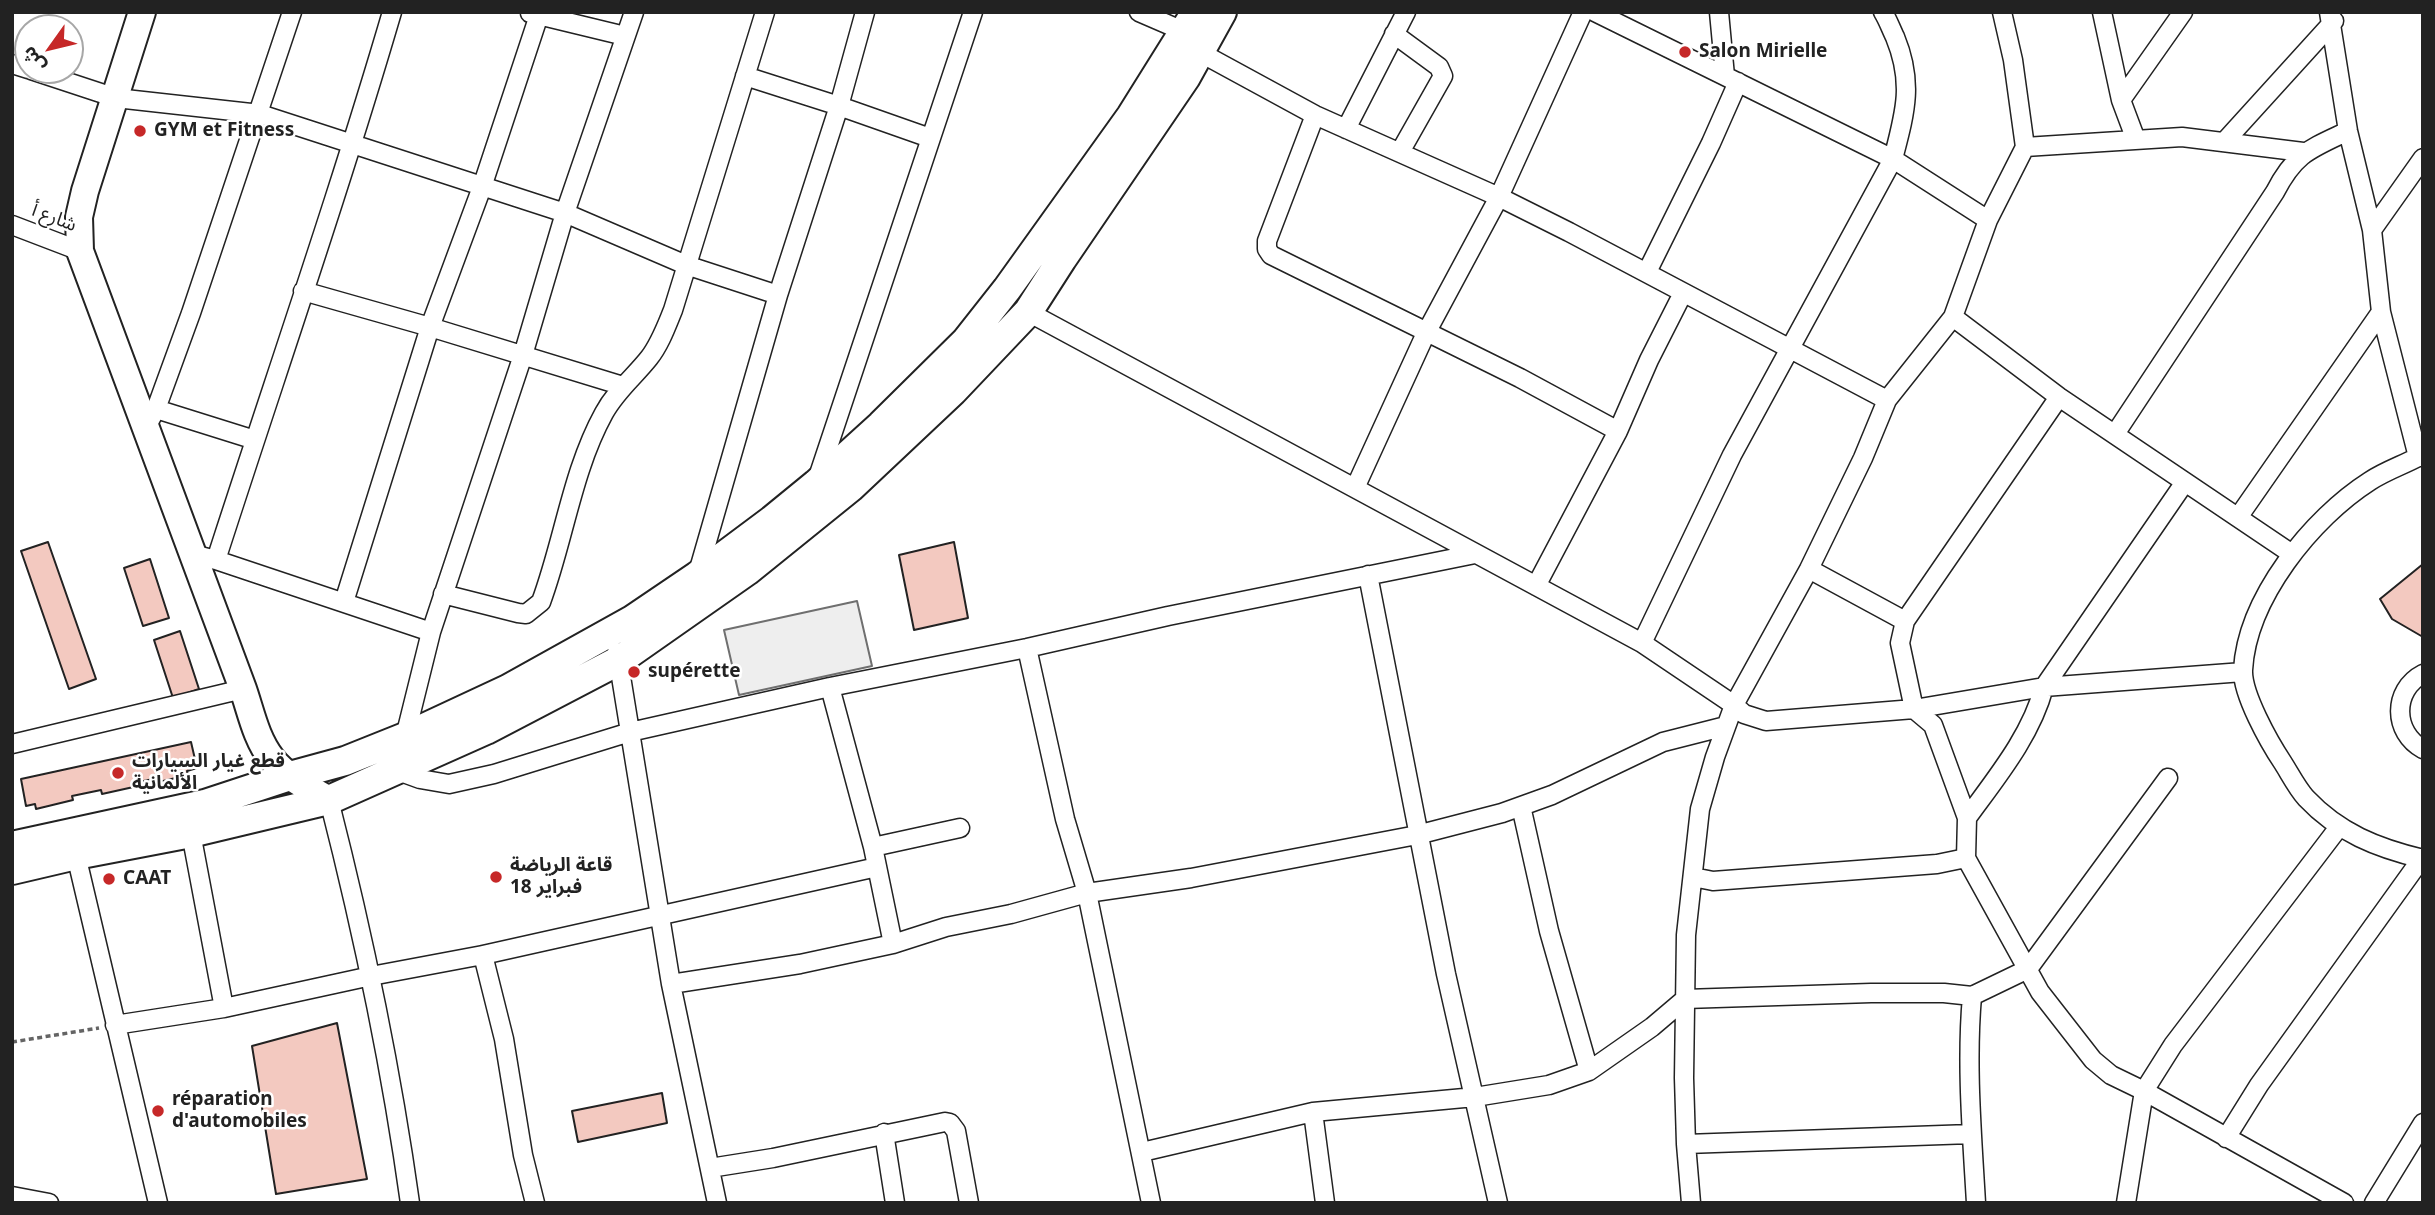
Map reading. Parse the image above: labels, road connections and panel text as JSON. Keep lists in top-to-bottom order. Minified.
{"streets":{"street":["شارع أ"]},"places":["Salon Mirielle","GYM et Fitness","supérette","قطع غيار السيارات الألمانية","قاعة الرياضة 18 فبراير","CAAT","réparation d'automobiles"],"north":"bottom left"}
